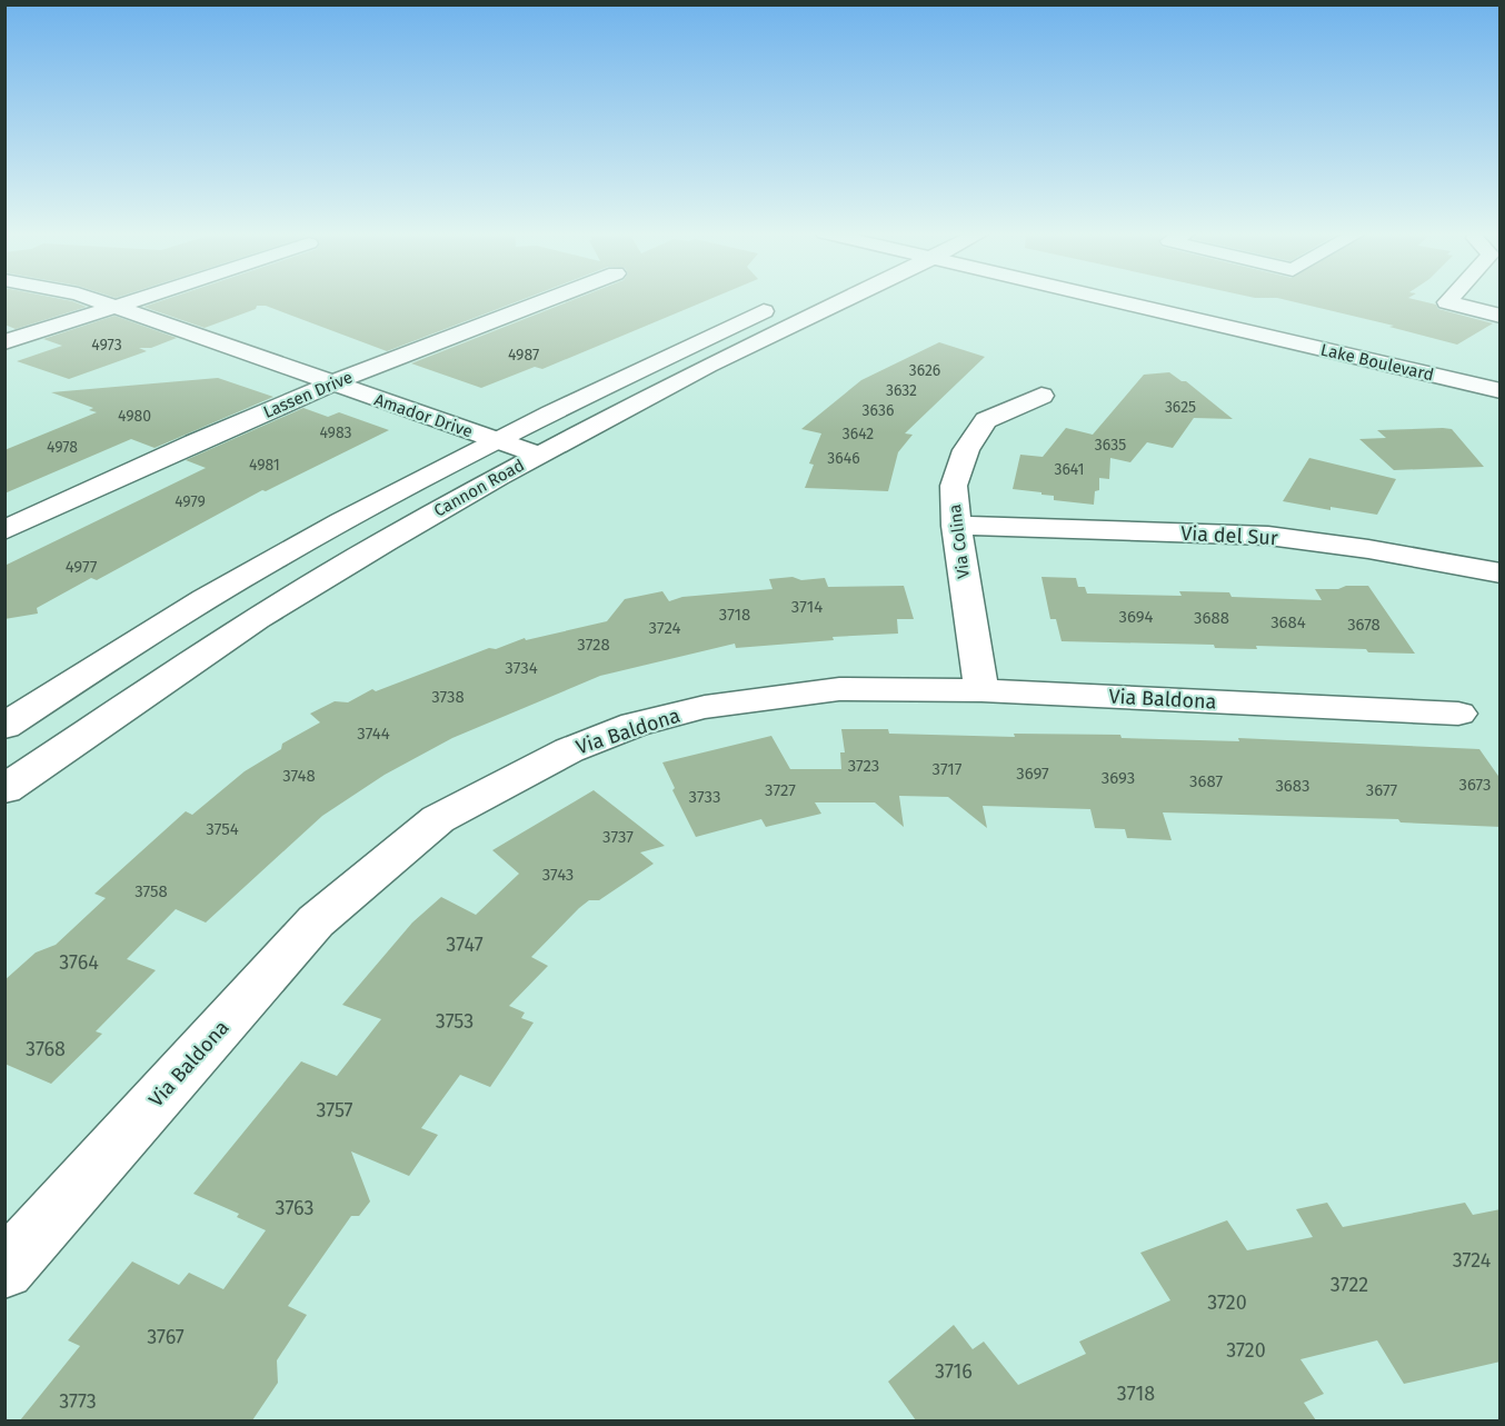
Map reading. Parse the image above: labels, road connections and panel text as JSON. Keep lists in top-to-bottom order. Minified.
{"streets":{"street":["Lake Boulevard","Lassen Drive","Amador Drive","Cannon Road","Via del Sur","Via Colina","Via Baldona"]},"crossings":[["Lassen Drive","Amador Drive"],["Amador Drive","Cannon Road"],["Via del Sur","Via Colina"],["Via Colina","Via Baldona"]],"house_numbers":["4973","4987","3626","3632","3625","3636","4980","4983","3642","3635","4978","3646","4981","3641","4979","4977","3714","3718","3694","3688","3684","3678","3724","3728","3734","3738","3744","3723","3717","3697","3748","3693","3687","3673","3683","3727","3677","3733","3754","3737","3743","3758","3747","3764","3753","3768","3757","3763","3724","3722","3720","3767","3720","3716","3718","3773"]}
